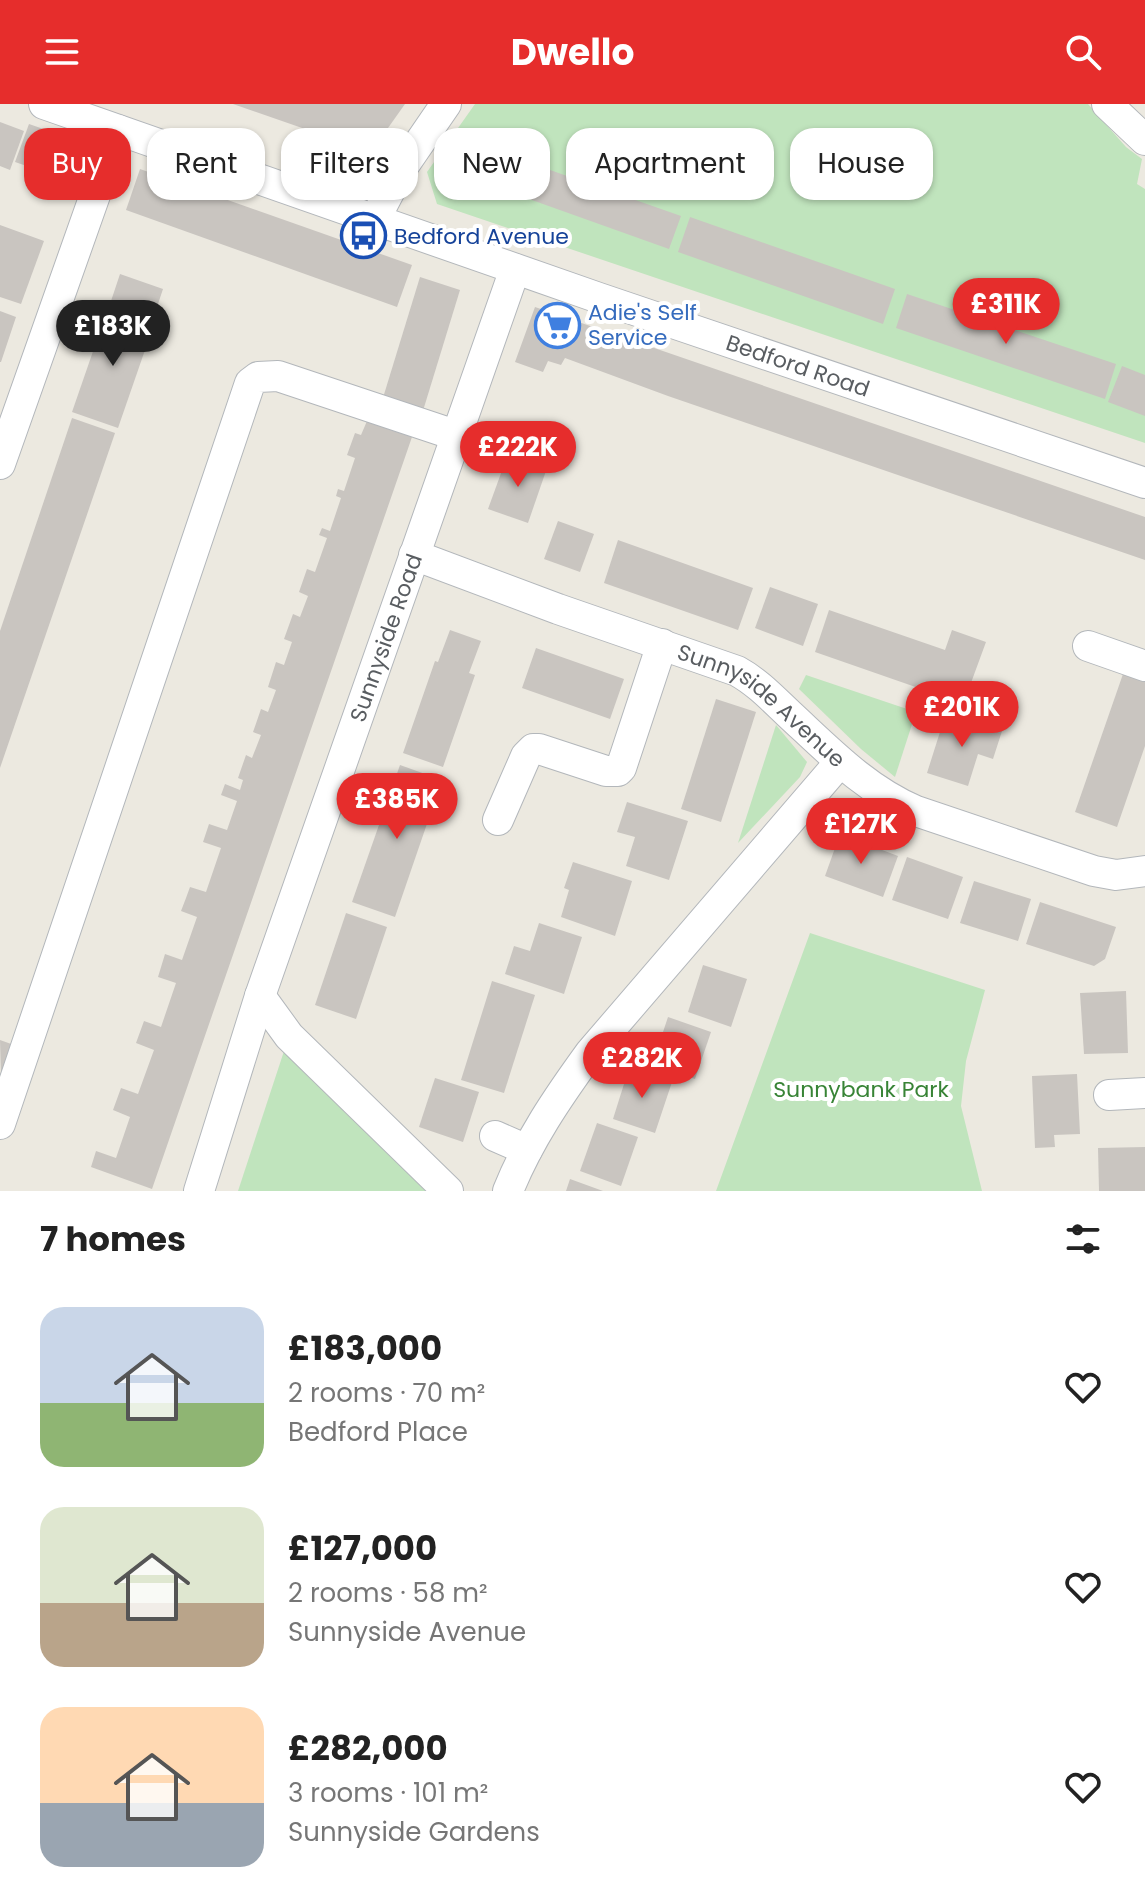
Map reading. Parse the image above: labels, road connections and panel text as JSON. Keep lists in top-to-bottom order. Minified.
{"streets":{"street":["Bedford Road","Sunnyside Road","Sunnyside Avenue"]},"crossings":[["Bedford Road","Sunnyside Road"],["Sunnyside Road","Sunnyside Avenue"]],"parks":["Sunnybank Park"],"places":{"bus stop":["Bedford Avenue"],"supermarket":["Adie's Self Service"]},"page":{"header":"Dwello","chip":["Buy","Rent","Filters","New","Apartment","House"],"price":["£311K","£183K","£222K","£201K","£385K","£127K","£282K"],"heading":"7 homes","list":[{"name":"£183,000","note":"2 rooms · 70 m² · Bedford Place"},{"name":"£127,000","note":"2 rooms · 58 m² · Sunnyside Avenue"},{"name":"£282,000","note":"3 rooms · 101 m² · Sunnyside Gardens"}]}}
